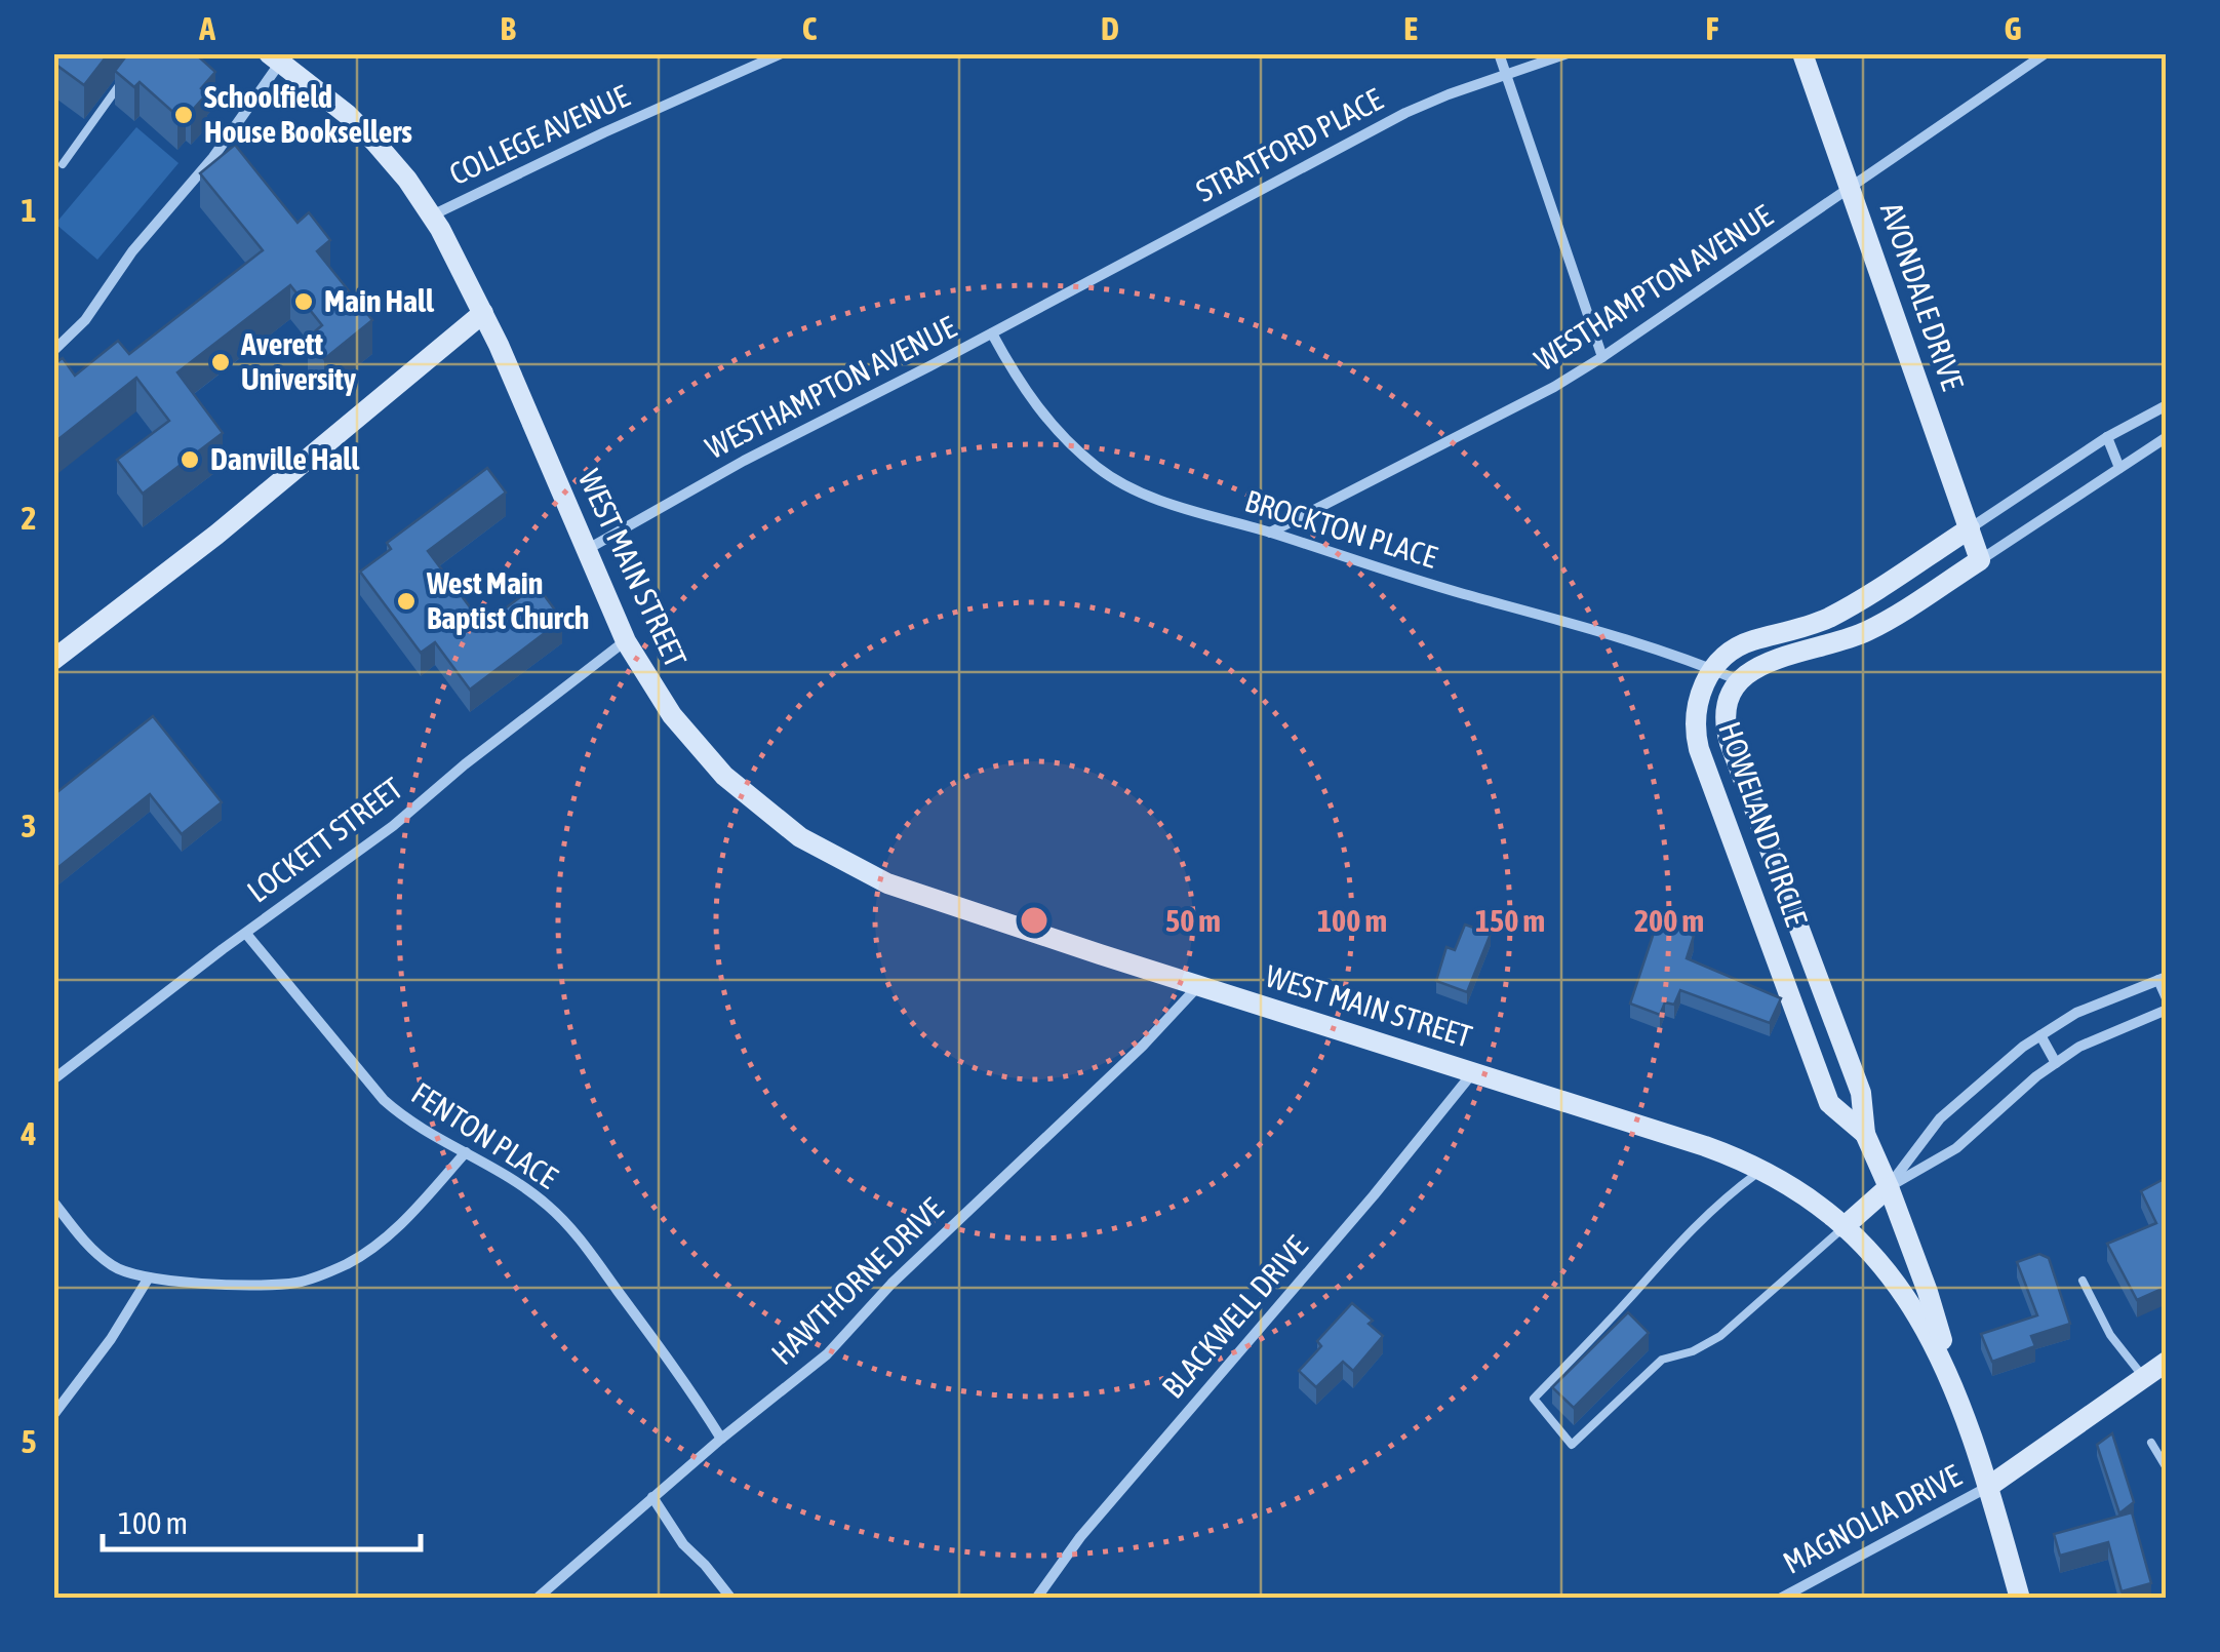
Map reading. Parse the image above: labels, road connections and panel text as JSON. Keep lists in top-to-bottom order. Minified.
{"streets":{"street":["COLLEGE AVENUE","STRATFORD PLACE","WESTHAMPTON AVENUE","AVONDALE DRIVE","BROCKTON PLACE","WEST MAIN STREET","HOWELAND CIRCLE","LOCKETT STREET","FENTON PLACE","HAWTHORNE DRIVE","BLACKWELL DRIVE","MAGNOLIA DRIVE"]},"crossings":[["COLLEGE AVENUE","WEST MAIN STREET"],["STRATFORD PLACE","WESTHAMPTON AVENUE"],["WESTHAMPTON AVENUE","AVONDALE DRIVE"],["WESTHAMPTON AVENUE","BROCKTON PLACE"],["WESTHAMPTON AVENUE","WEST MAIN STREET"],["AVONDALE DRIVE","HOWELAND CIRCLE"],["BROCKTON PLACE","HOWELAND CIRCLE"],["WEST MAIN STREET","HOWELAND CIRCLE"],["WEST MAIN STREET","LOCKETT STREET"],["WEST MAIN STREET","HAWTHORNE DRIVE"],["WEST MAIN STREET","BLACKWELL DRIVE"],["WEST MAIN STREET","MAGNOLIA DRIVE"],["LOCKETT STREET","FENTON PLACE"],["FENTON PLACE","HAWTHORNE DRIVE"]],"places":["Schoolfield House Booksellers","Main Hall","Averett University","Danville Hall","West Main Baptist Church"],"scale_bar":"100 m","grid":{"columns":["A","B","C","D","E","F","G"],"rows":["1","2","3","4","5"]},"rings":["50 m","100 m","150 m","200 m"]}
